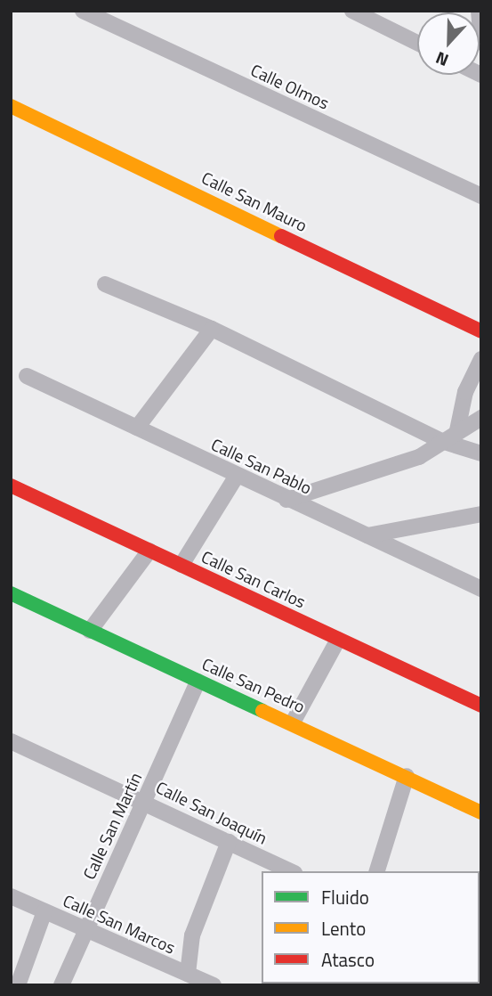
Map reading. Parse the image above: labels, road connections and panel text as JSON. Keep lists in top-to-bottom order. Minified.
{"streets":{"street":["Calle Olmos","Calle San Mauro","Calle San Pablo","Calle San Carlos","Calle San Pedro","Calle San Joaquín","Calle San Martín","Calle San Marcos"]},"crossings":[["Calle San Pedro","Calle San Martín"],["Calle San Joaquín","Calle San Martín"],["Calle San Martín","Calle San Marcos"]],"legend":["Fluido","Lento","Atasco"],"north":"bottom"}
